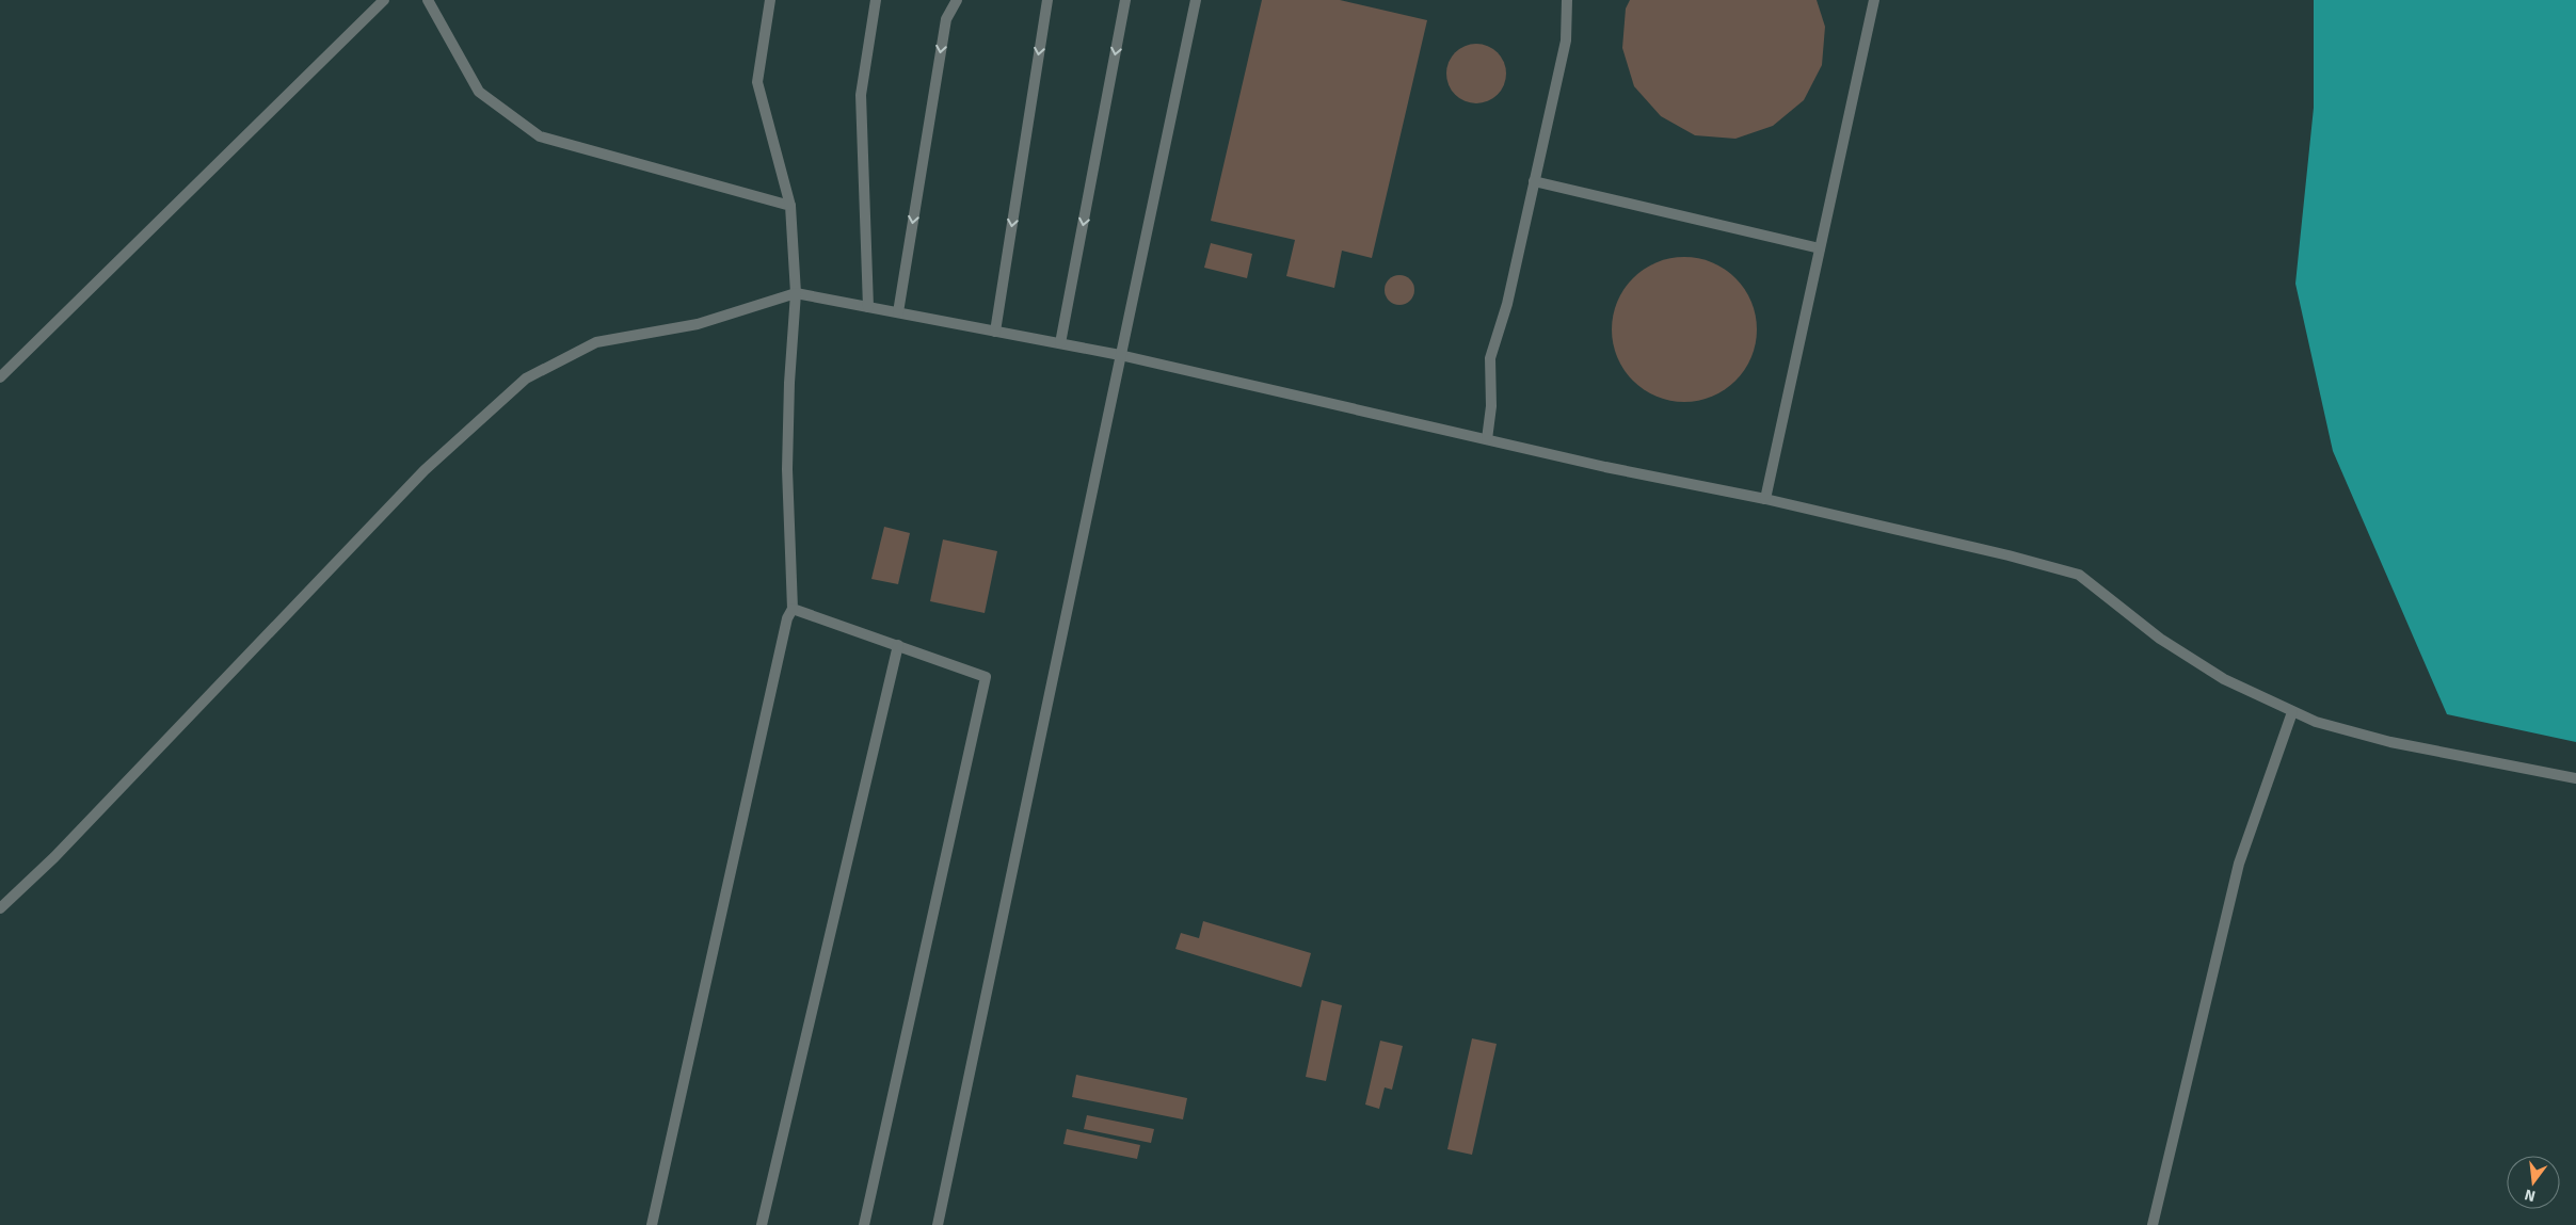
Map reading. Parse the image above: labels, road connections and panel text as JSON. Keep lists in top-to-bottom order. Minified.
{"north":"bottom"}
